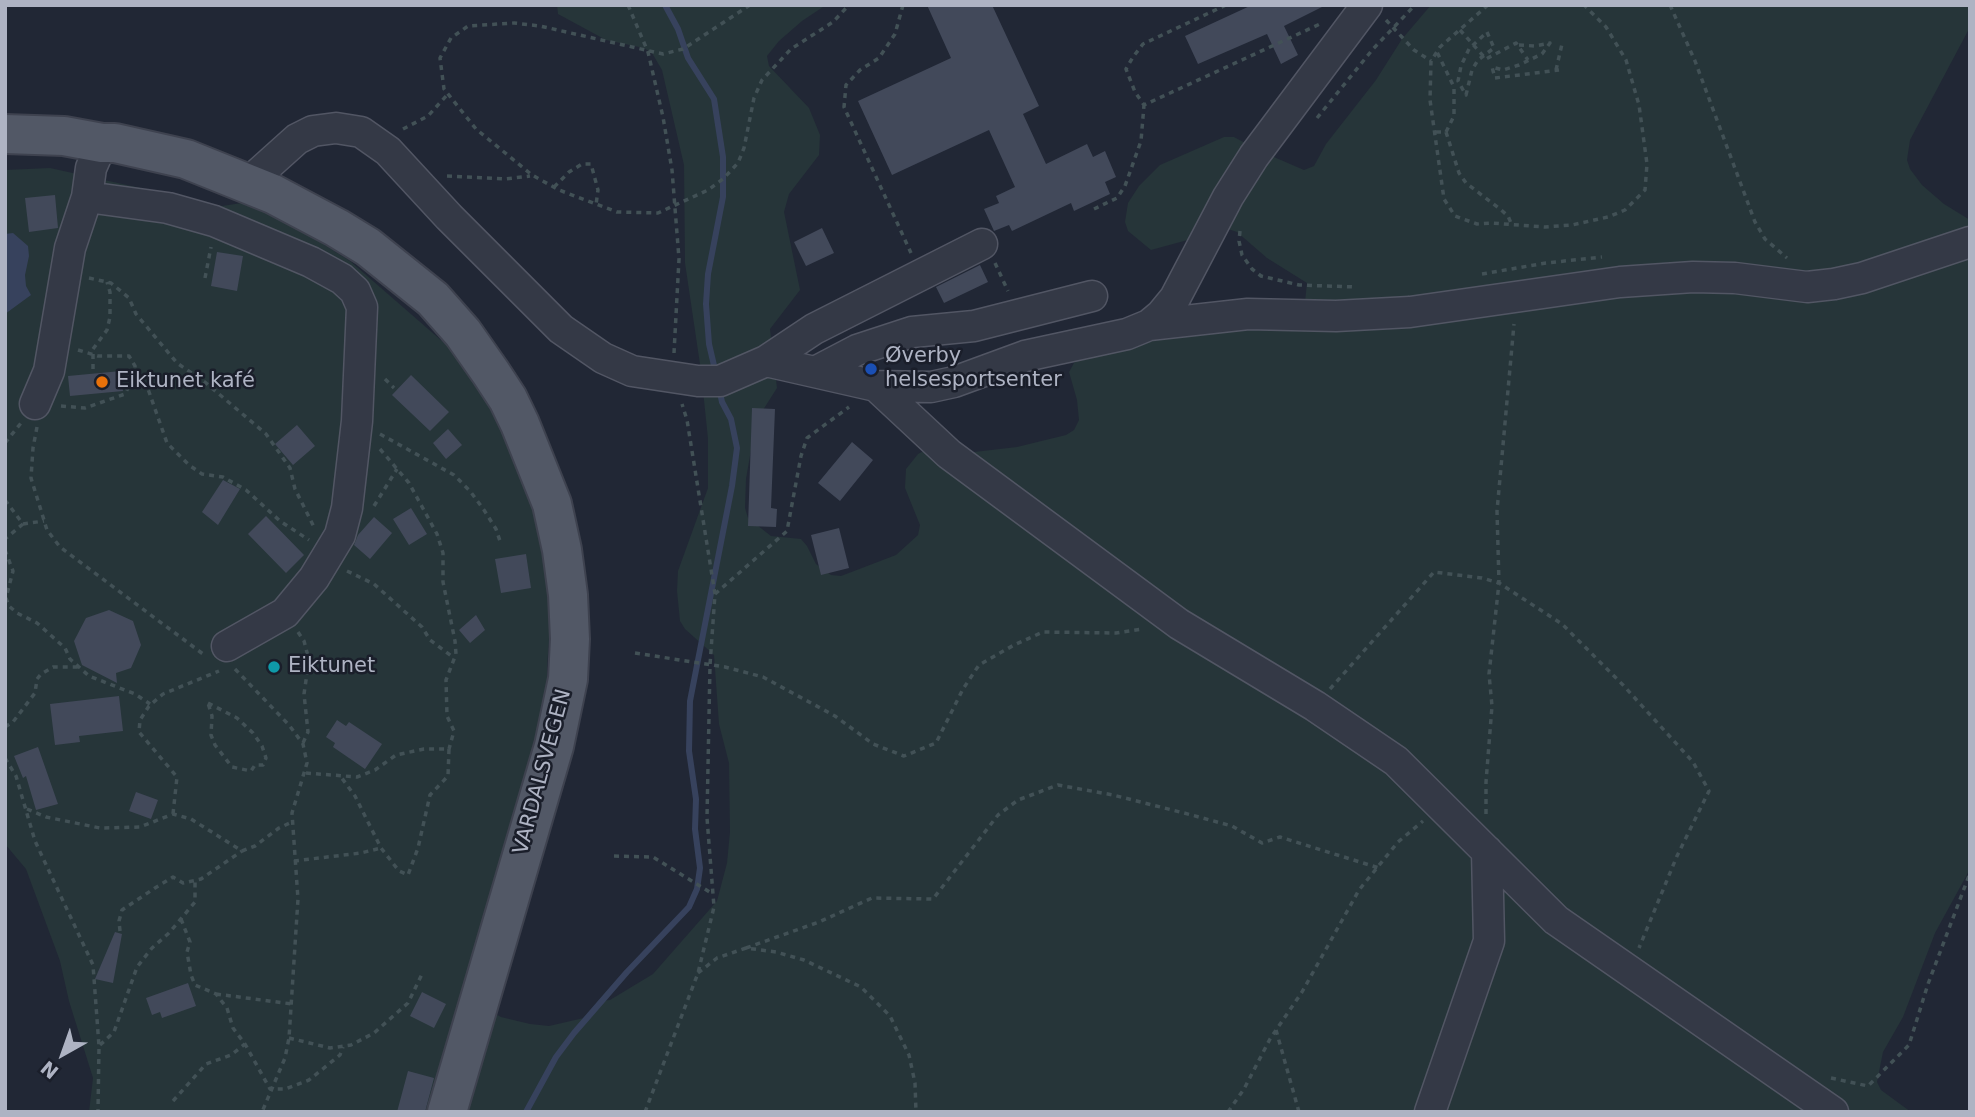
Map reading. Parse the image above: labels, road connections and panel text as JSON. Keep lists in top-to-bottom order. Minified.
{"streets":{"main road":["VARDALSVEGEN"]},"places":["Øverby helsesportsenter","Eiktunet kafé","Eiktunet"],"north":"bottom left"}
